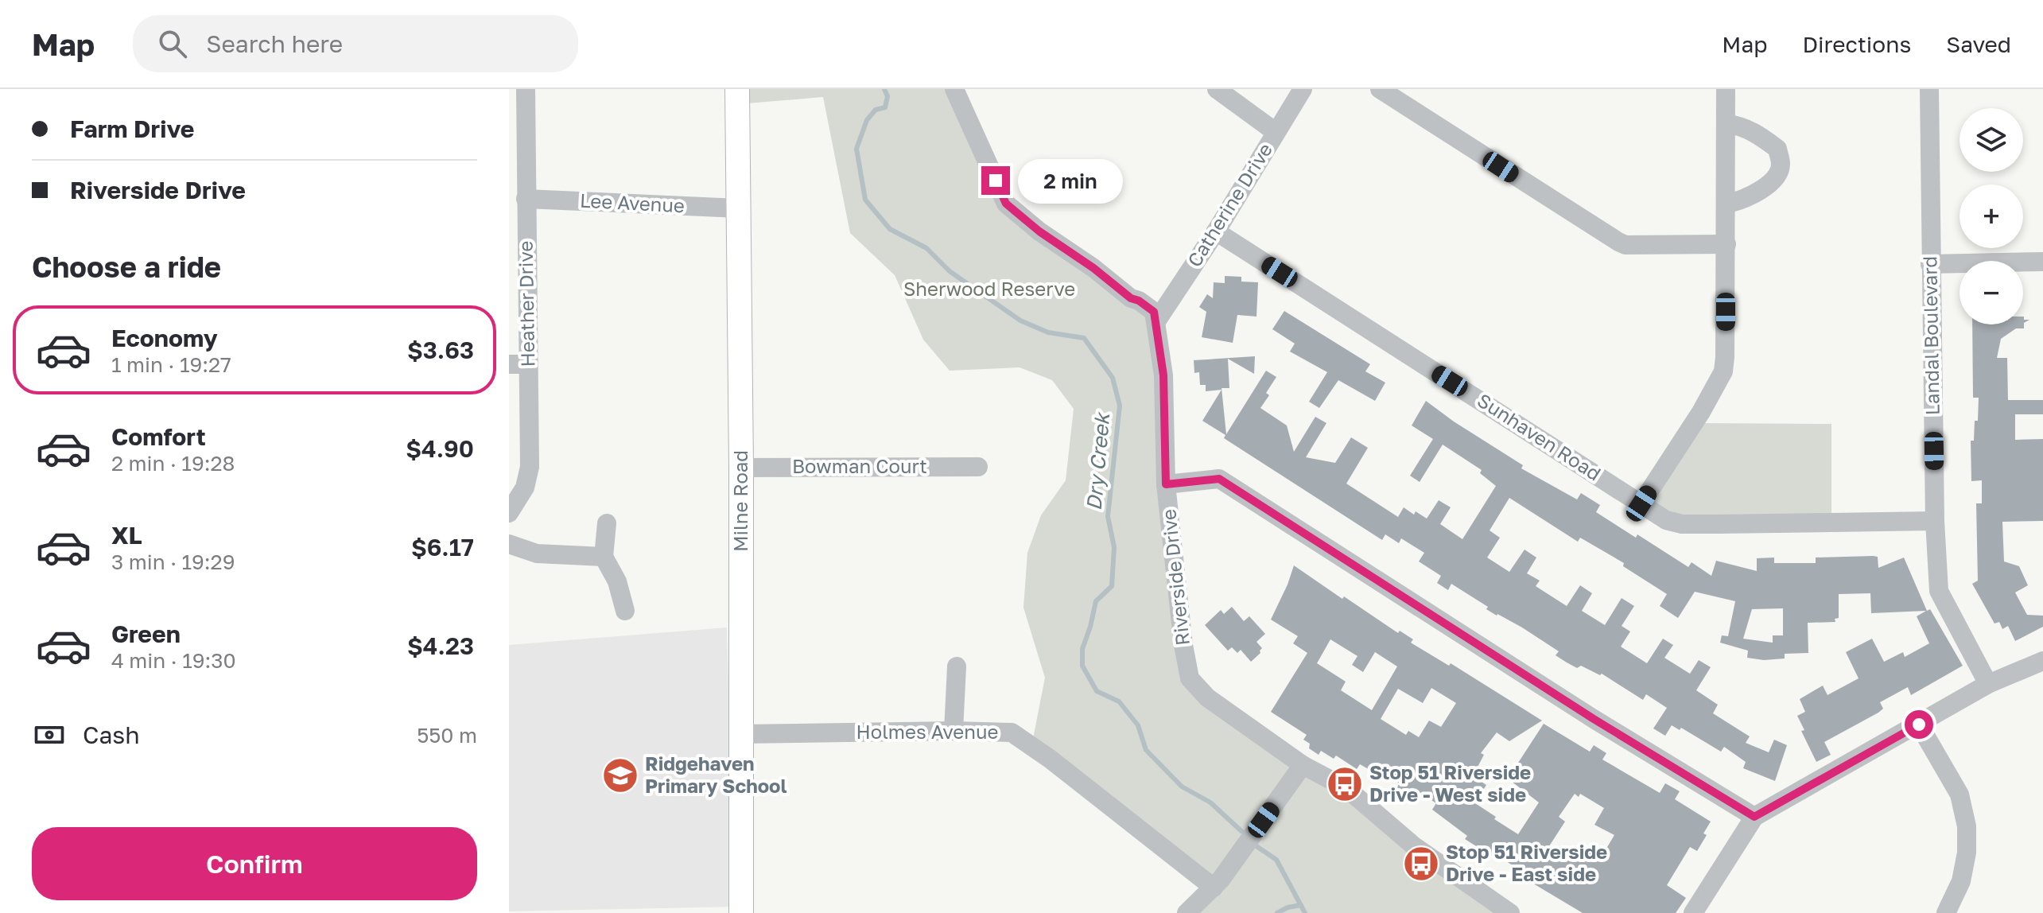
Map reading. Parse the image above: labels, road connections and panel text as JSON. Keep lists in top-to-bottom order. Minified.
{"streets":{"main road":["Milne Road"],"street":["Lee Avenue","Catherine Drive","Heather Drive","Landal Boulevard","Sunhaven Road","Bowman Court","Riverside Drive","Holmes Avenue"]},"crossings":[["Lee Avenue","Heather Drive"],["Lee Avenue","Milne Road"],["Catherine Drive","Sunhaven Road"],["Catherine Drive","Riverside Drive"],["Landal Boulevard","Sunhaven Road"],["Bowman Court","Milne Road"],["Milne Road","Holmes Avenue"]],"water":["Dry Creek"],"parks":["Sherwood Reserve"],"places":{"school or university":["Ridgehaven Primary School"],"bus stop":["Stop 51 Riverside Drive - West side","Stop 51 Riverside Drive - East side"]},"page":{"header":"Map","search":"Search here","nav":["Map","Directions","Saved"],"banner":["Farm Drive","Riverside Drive"],"map_buttons":["+","−"],"bubble":"2 min","heading":"Choose a ride","list":[{"name":"Economy","note":"1 min · 19:27","value":"$3.63"},{"name":"Comfort","note":"2 min · 19:28","value":"$4.90"},{"name":"XL","note":"3 min · 19:29","value":"$6.17"},{"name":"Green","note":"4 min · 19:30","value":"$4.23"}],"pay":["Cash","550 m"],"buttons":"Confirm"}}
